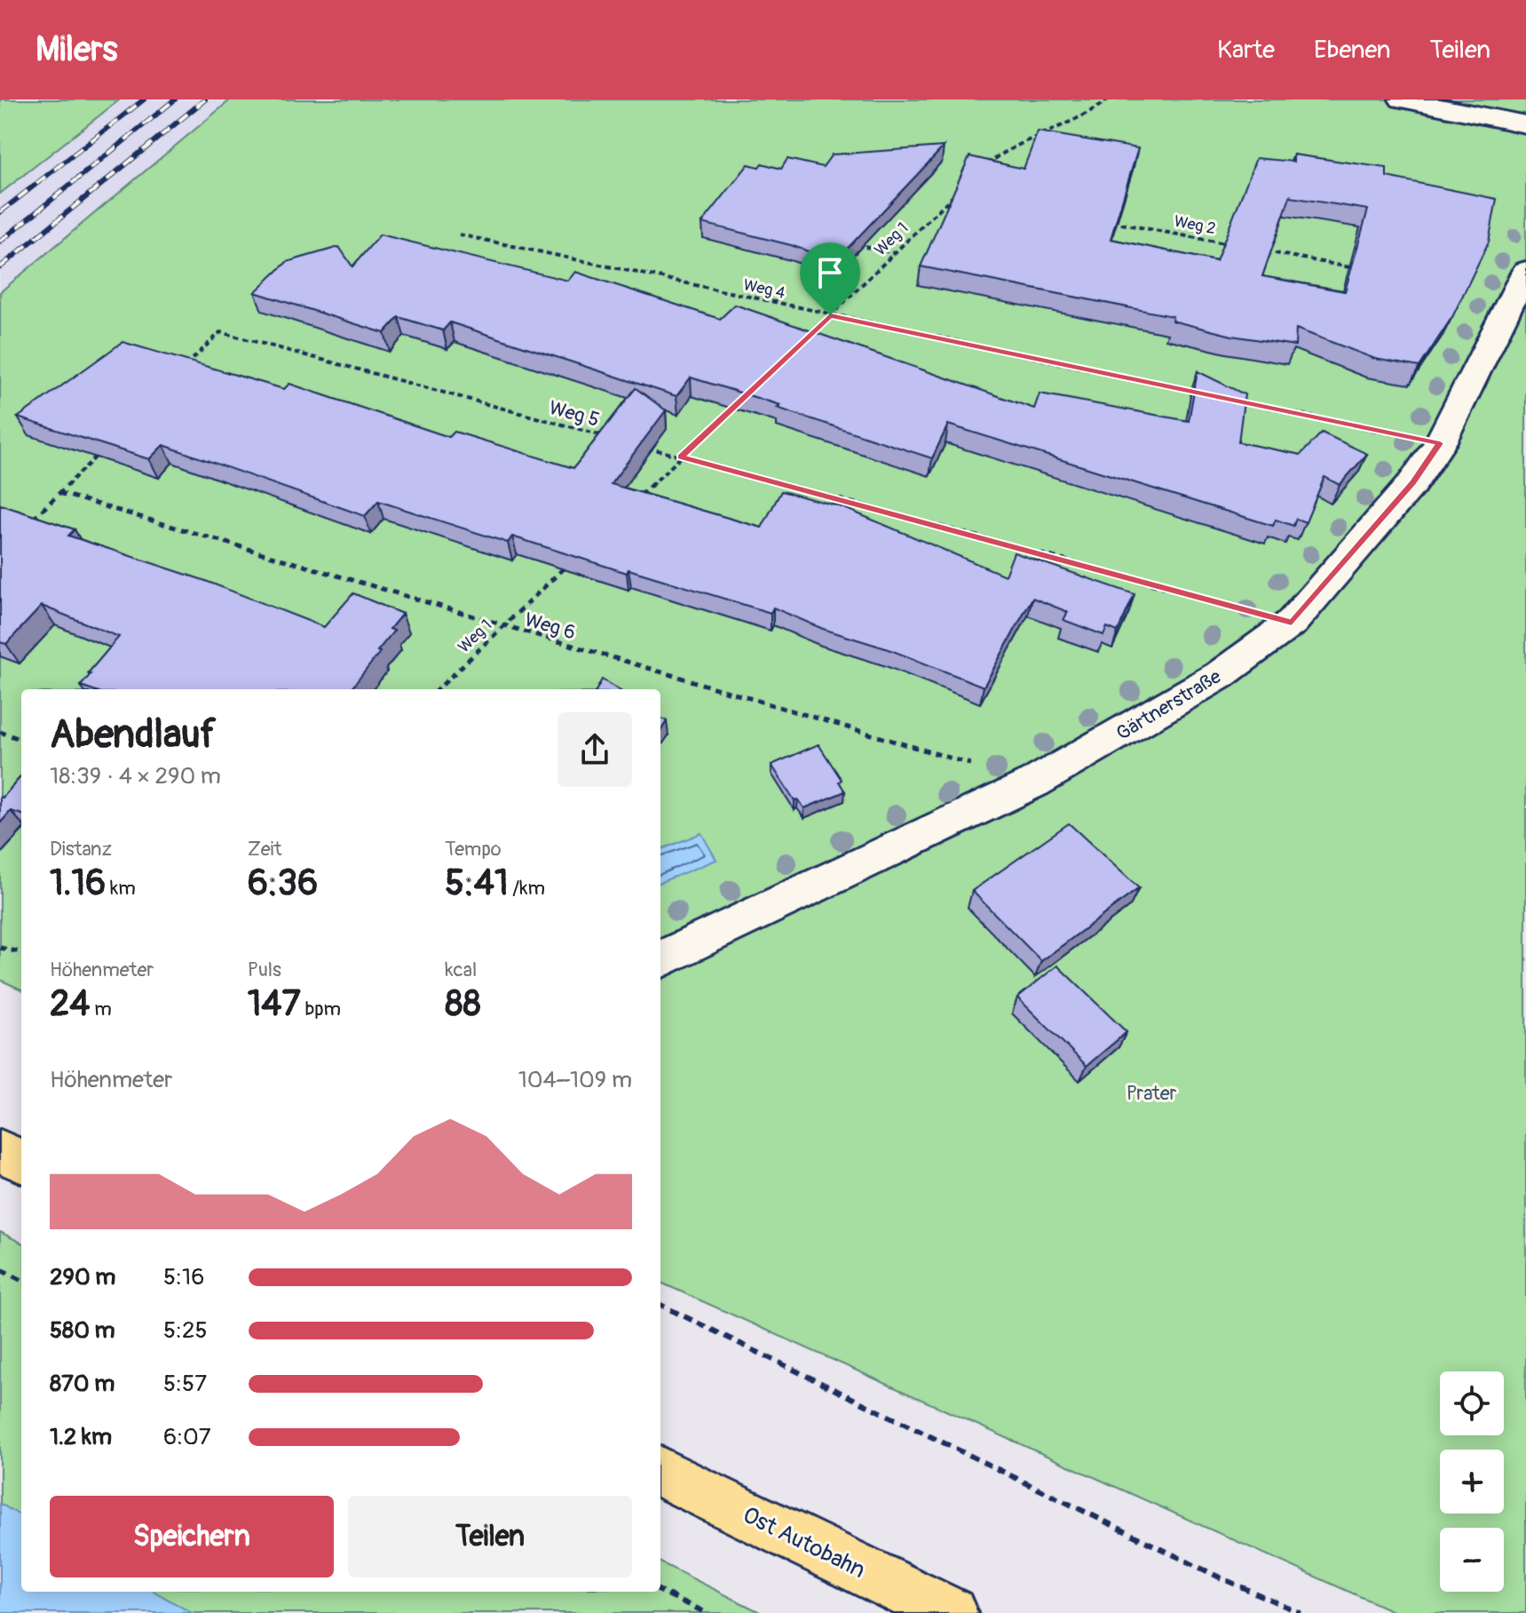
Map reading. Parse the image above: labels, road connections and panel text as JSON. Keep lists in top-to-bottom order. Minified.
{"streets":{"highway":["Ost Autobahn"],"street":["Gärtnerstraße"],"path":["Weg 2","Weg 1","Weg 4","Weg 5","Weg 6"]},"crossings":[["Weg 1","Weg 4"],["Weg 1","Weg 6"],["Weg 6","Gärtnerstraße"]],"parks":["Prater"],"page":{"header":"Milers","nav":["Karte","Ebenen","Teilen"],"heading":["Abendlauf","18:39 · 4 × 290 m"],"stats":[["Distanz","1.16 km"],["Zeit","6:36"],["Tempo","5:41 /km"],["Höhenmeter","24 m"],["Puls","147 bpm"],["kcal","88"]],"chart":["Höhenmeter","104–109 m"],"list":[{"name":"290 m","note":"5:16"},{"name":"580 m","note":"5:25"},{"name":"870 m","note":"5:57"},{"name":"1.2 km","note":"6:07"}],"map_buttons":["+","−"],"buttons":["Speichern","Teilen"]}}
